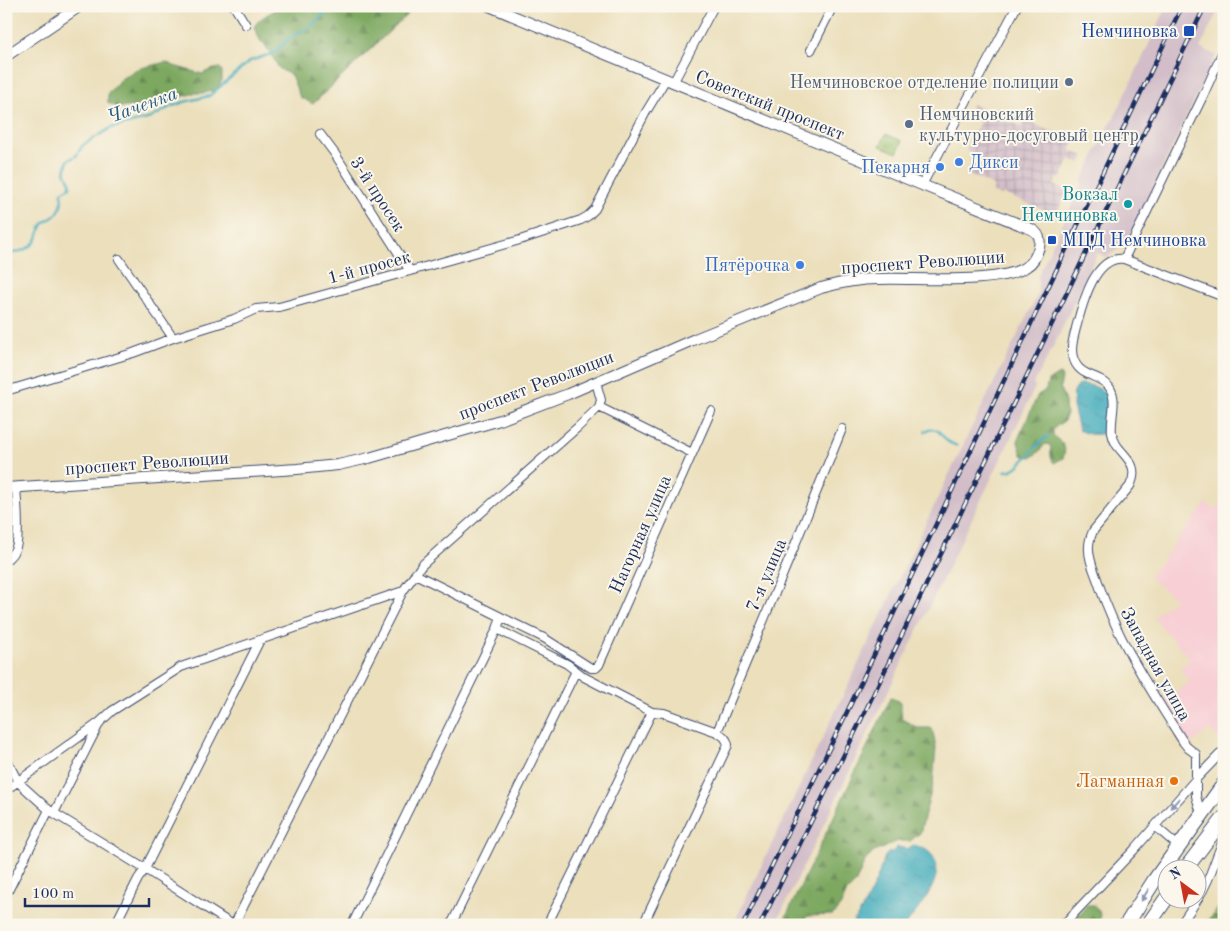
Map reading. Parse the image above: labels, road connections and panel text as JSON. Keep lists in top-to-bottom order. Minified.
{"streets":{"street":["Советский проспект","3-й просек","проспект Революции","1-й просек","Нагорная улица","7-я улица","Западная улица"]},"crossings":[["Советский проспект","проспект Революции"],["Советский проспект","1-й просек"],["3-й просек","1-й просек"]],"water":["Чаченка"],"places":{"transit":["Немчиновка","МЦД Немчиновка"],"other":["Немчиновское отделение полиции","Немчиновский культурно-досуговый центр","Дикси","Пекарня","Вокзал Немчиновка","Пятёрочка","Лагманная"]},"scale_bar":"100 m","north":"top left"}
